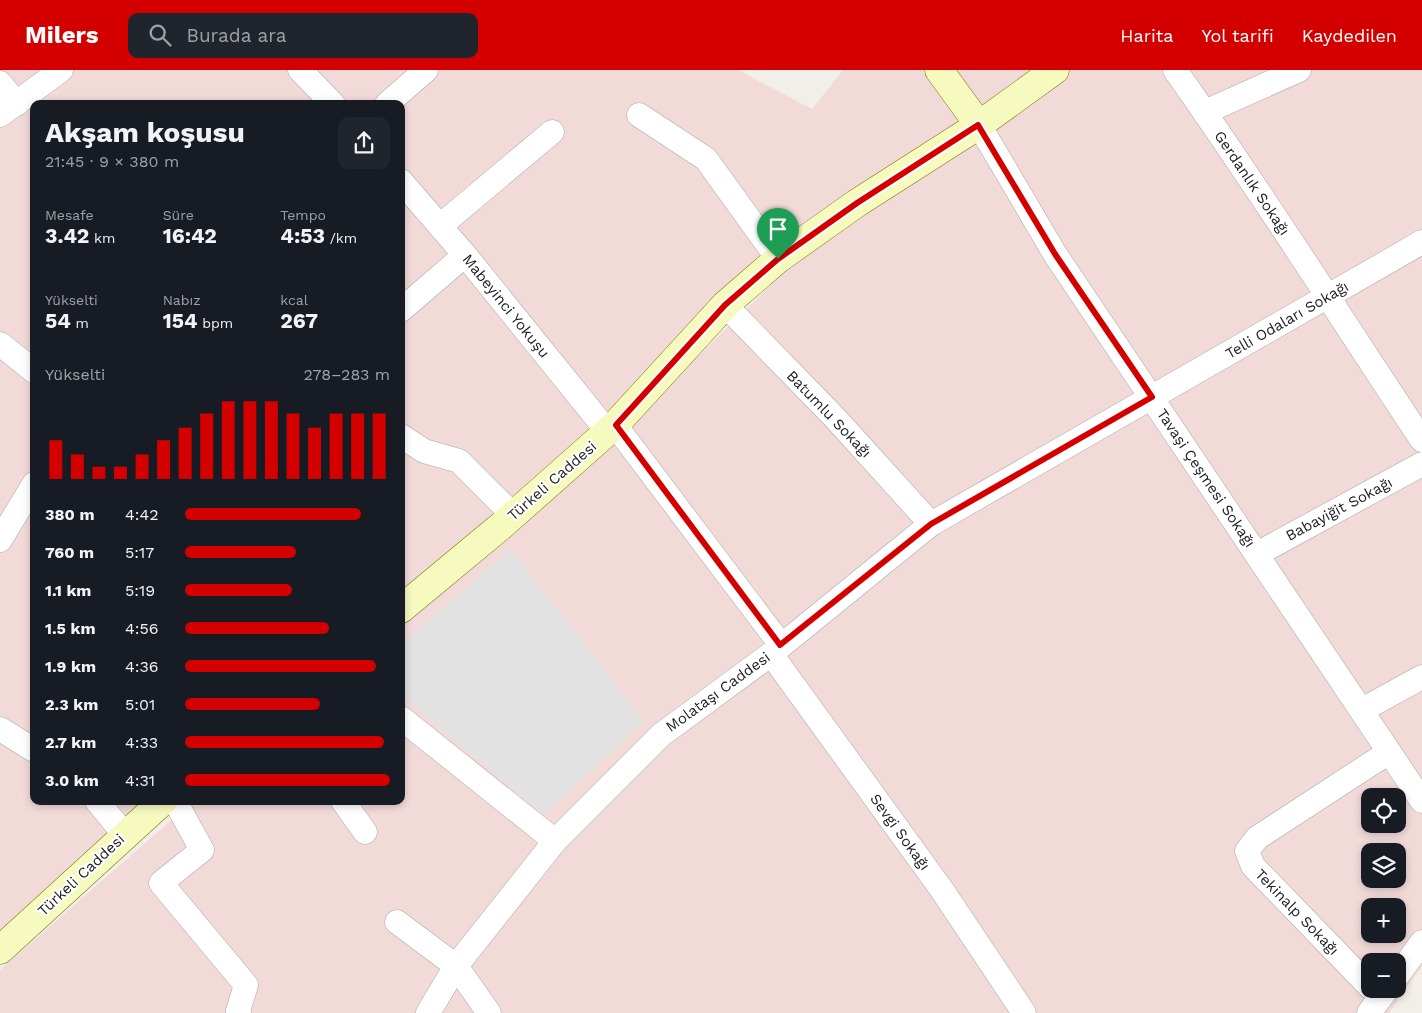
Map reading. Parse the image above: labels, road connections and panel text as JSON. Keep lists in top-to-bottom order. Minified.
{"streets":{"main road":["Türkeli Caddesi"],"street":["Gerdanlık Sokağı","Mabeyinci Yokuşu","Telli Odaları Sokağı","Batumlu Sokağı","Tavaşi Çeşmesi Sokağı","Babayiğit Sokağı","Molataşı Caddesi","Sevgi Sokağı","Tekinalp Sokağı"]},"crossings":[["Gerdanlık Sokağı","Telli Odaları Sokağı"],["Mabeyinci Yokuşu","Türkeli Caddesi"],["Mabeyinci Yokuşu","Molataşı Caddesi"],["Mabeyinci Yokuşu","Sevgi Sokağı"],["Telli Odaları Sokağı","Tavaşi Çeşmesi Sokağı"],["Telli Odaları Sokağı","Molataşı Caddesi"],["Batumlu Sokağı","Türkeli Caddesi"],["Batumlu Sokağı","Molataşı Caddesi"],["Tavaşi Çeşmesi Sokağı","Türkeli Caddesi"],["Tavaşi Çeşmesi Sokağı","Babayiğit Sokağı"],["Tavaşi Çeşmesi Sokağı","Molataşı Caddesi"],["Tavaşi Çeşmesi Sokağı","Tekinalp Sokağı"],["Molataşı Caddesi","Sevgi Sokağı"]],"page":{"header":"Milers","search":"Burada ara","nav":["Harita","Yol tarifi","Kaydedilen"],"heading":["Akşam koşusu","21:45 · 9 × 380 m"],"stats":[["Mesafe","3.42 km"],["Süre","16:42"],["Tempo","4:53 /km"],["Yükselti","54 m"],["Nabız","154 bpm"],["kcal","267"]],"chart":["Yükselti","278–283 m"],"list":[{"name":"380 m","note":"4:42"},{"name":"760 m","note":"5:17"},{"name":"1.1 km","note":"5:19"},{"name":"1.5 km","note":"4:56"},{"name":"1.9 km","note":"4:36"},{"name":"2.3 km","note":"5:01"},{"name":"2.7 km","note":"4:33"},{"name":"3.0 km","note":"4:31"}],"map_buttons":["+","−"]}}
